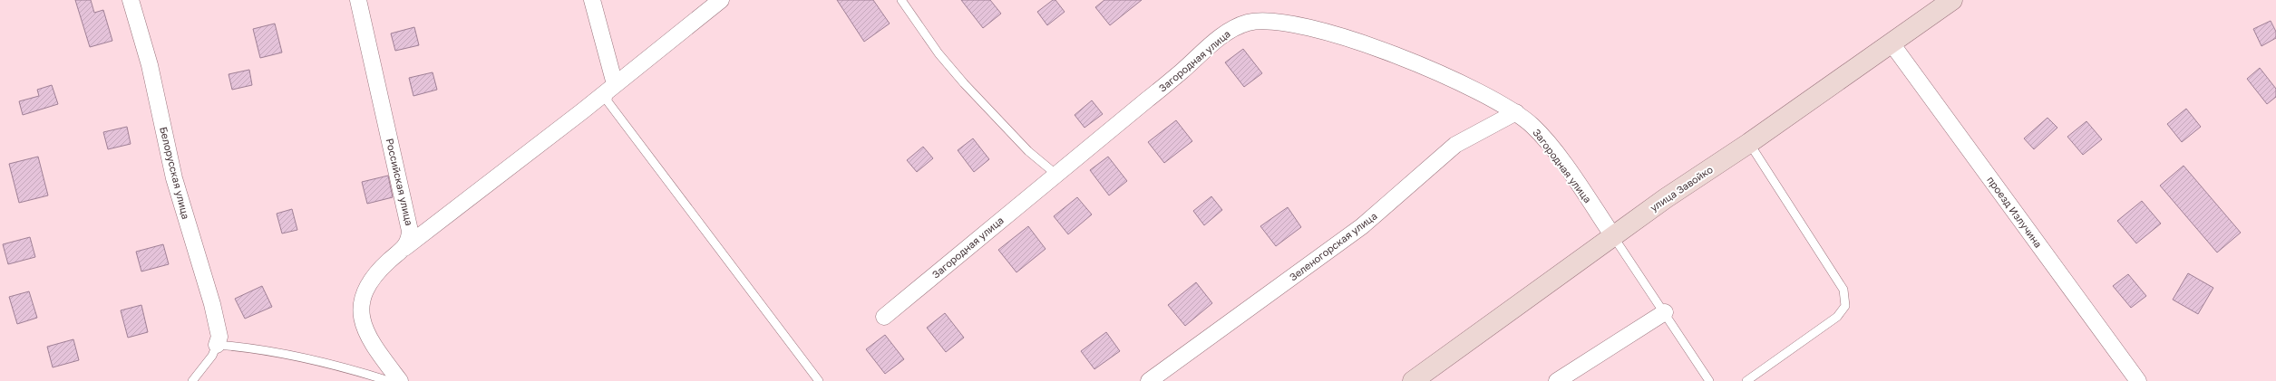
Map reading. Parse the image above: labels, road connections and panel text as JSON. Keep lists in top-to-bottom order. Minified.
{"streets":{"main road":["улица Завойко"],"street":["Загородная улица","Белорусская улица","Российская улица","проезд Излучина","Зеленогорская улица"]},"crossings":[["Загородная улица","улица Завойко"],["Загородная улица","Зеленогорская улица"],["улица Завойко","проезд Излучина"]]}
